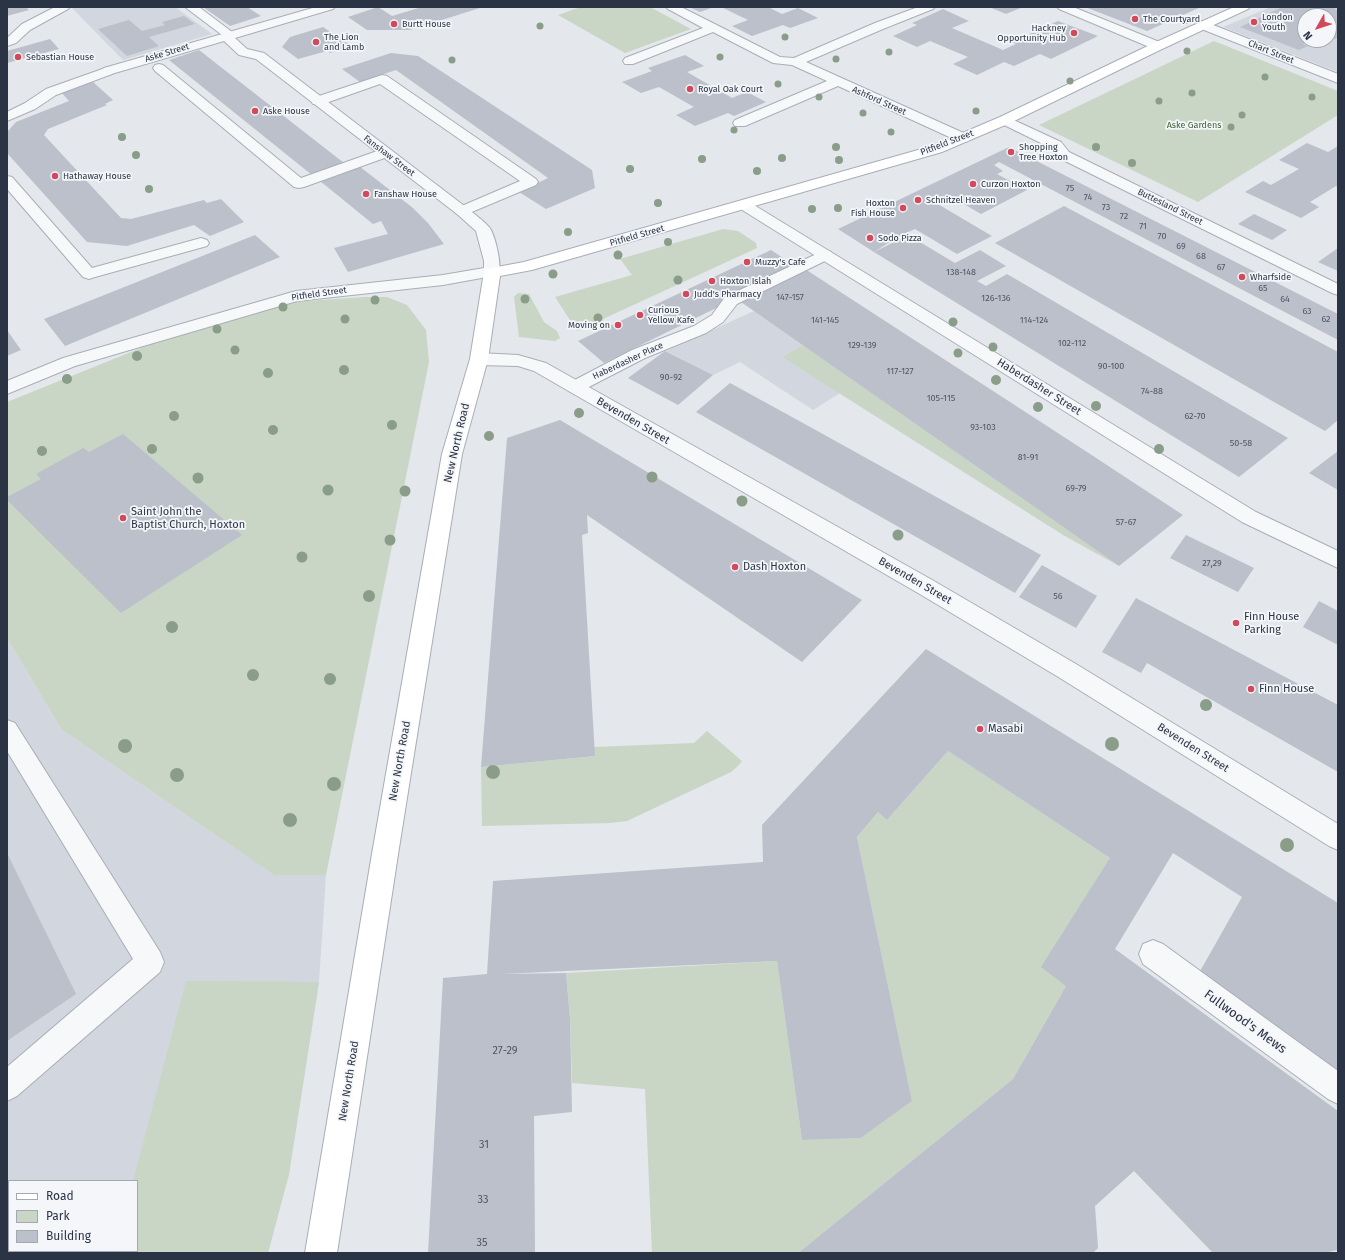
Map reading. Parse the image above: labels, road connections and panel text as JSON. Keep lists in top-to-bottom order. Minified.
{"streets":{"street":["Chart Street","Aske Street","Ashford Street","Pitfield Street","Fanshaw Street","Buttesland Street","Haberdasher Place","Haberdasher Street","Bevenden Street","New North Road","Fullwood's Mews"]},"crossings":[["Chart Street","Pitfield Street"],["Aske Street","Fanshaw Street"],["Ashford Street","Pitfield Street"],["Pitfield Street","Fanshaw Street"],["Pitfield Street","Buttesland Street"],["Pitfield Street","Haberdasher Street"],["Pitfield Street","New North Road"],["Fanshaw Street","New North Road"],["Haberdasher Place","Haberdasher Street"],["Haberdasher Place","Bevenden Street"],["Bevenden Street","New North Road"]],"parks":["Aske Gardens"],"places":["The Courtyard","London Youth","Burtt House","Hackney Opportunity Hub","The Lion and Lamb","Sebastian House","Royal Oak Court","Aske House","Shopping Tree Hoxton","Hathaway House","Curzon Hoxton","Fanshaw House","Schnitzel Heaven","Hoxton Fish House","Sodo Pizza","Muzzy's Cafe","Wharfside","Hoxton Islah","Judd's Pharmacy","Curious Yellow Kafe","Moving on","Saint John the Baptist Church, Hoxton","Dash Hoxton","Finn House Parking","Finn House","Masabi"],"house_numbers":["75","74","73","72","71","70","69","68","67","138-148","65","147-157","126-136","64","63","62","141-145","114-124","102-112","129-139","90-100","117-127","90-92","74-88","105-115","62-70","93-103","50-58","81-91","69-79","57-67","27,29","56","27-29","31","33","35"],"legend":["Road","Park","Building"],"north":"bottom left"}
